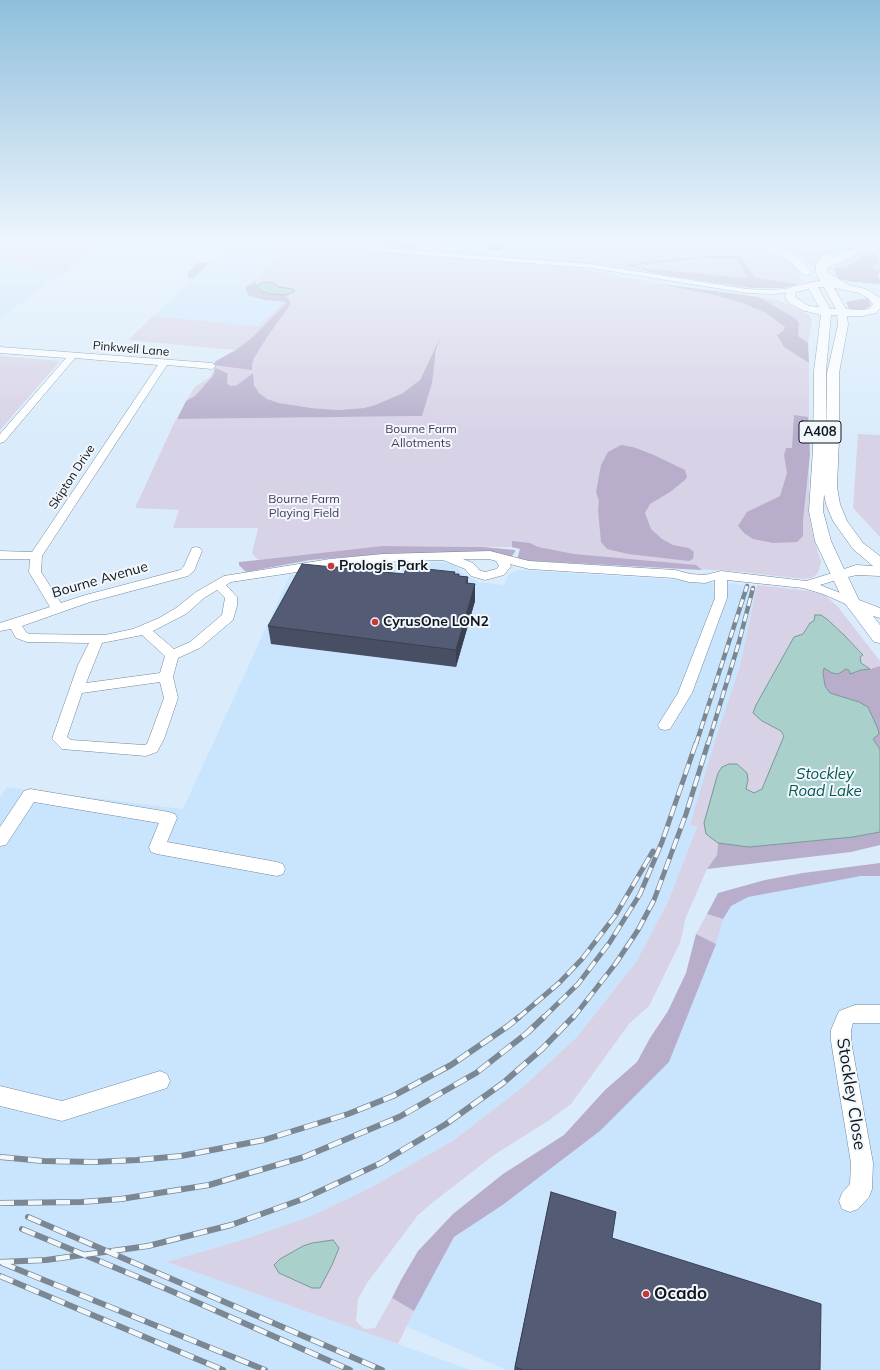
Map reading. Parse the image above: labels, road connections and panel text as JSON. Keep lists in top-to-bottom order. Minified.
{"streets":{"main road":["A408"],"street":["Pinkwell Lane","Skipton Drive","Bourne Avenue","Stockley Close"]},"crossings":[["Pinkwell Lane","Skipton Drive"]],"water":["Stockley Road Lake"],"parks":["Bourne Farm Allotments","Bourne Farm Playing Field"],"places":["Prologis Park","CyrusOne LON2","Ocado"]}
